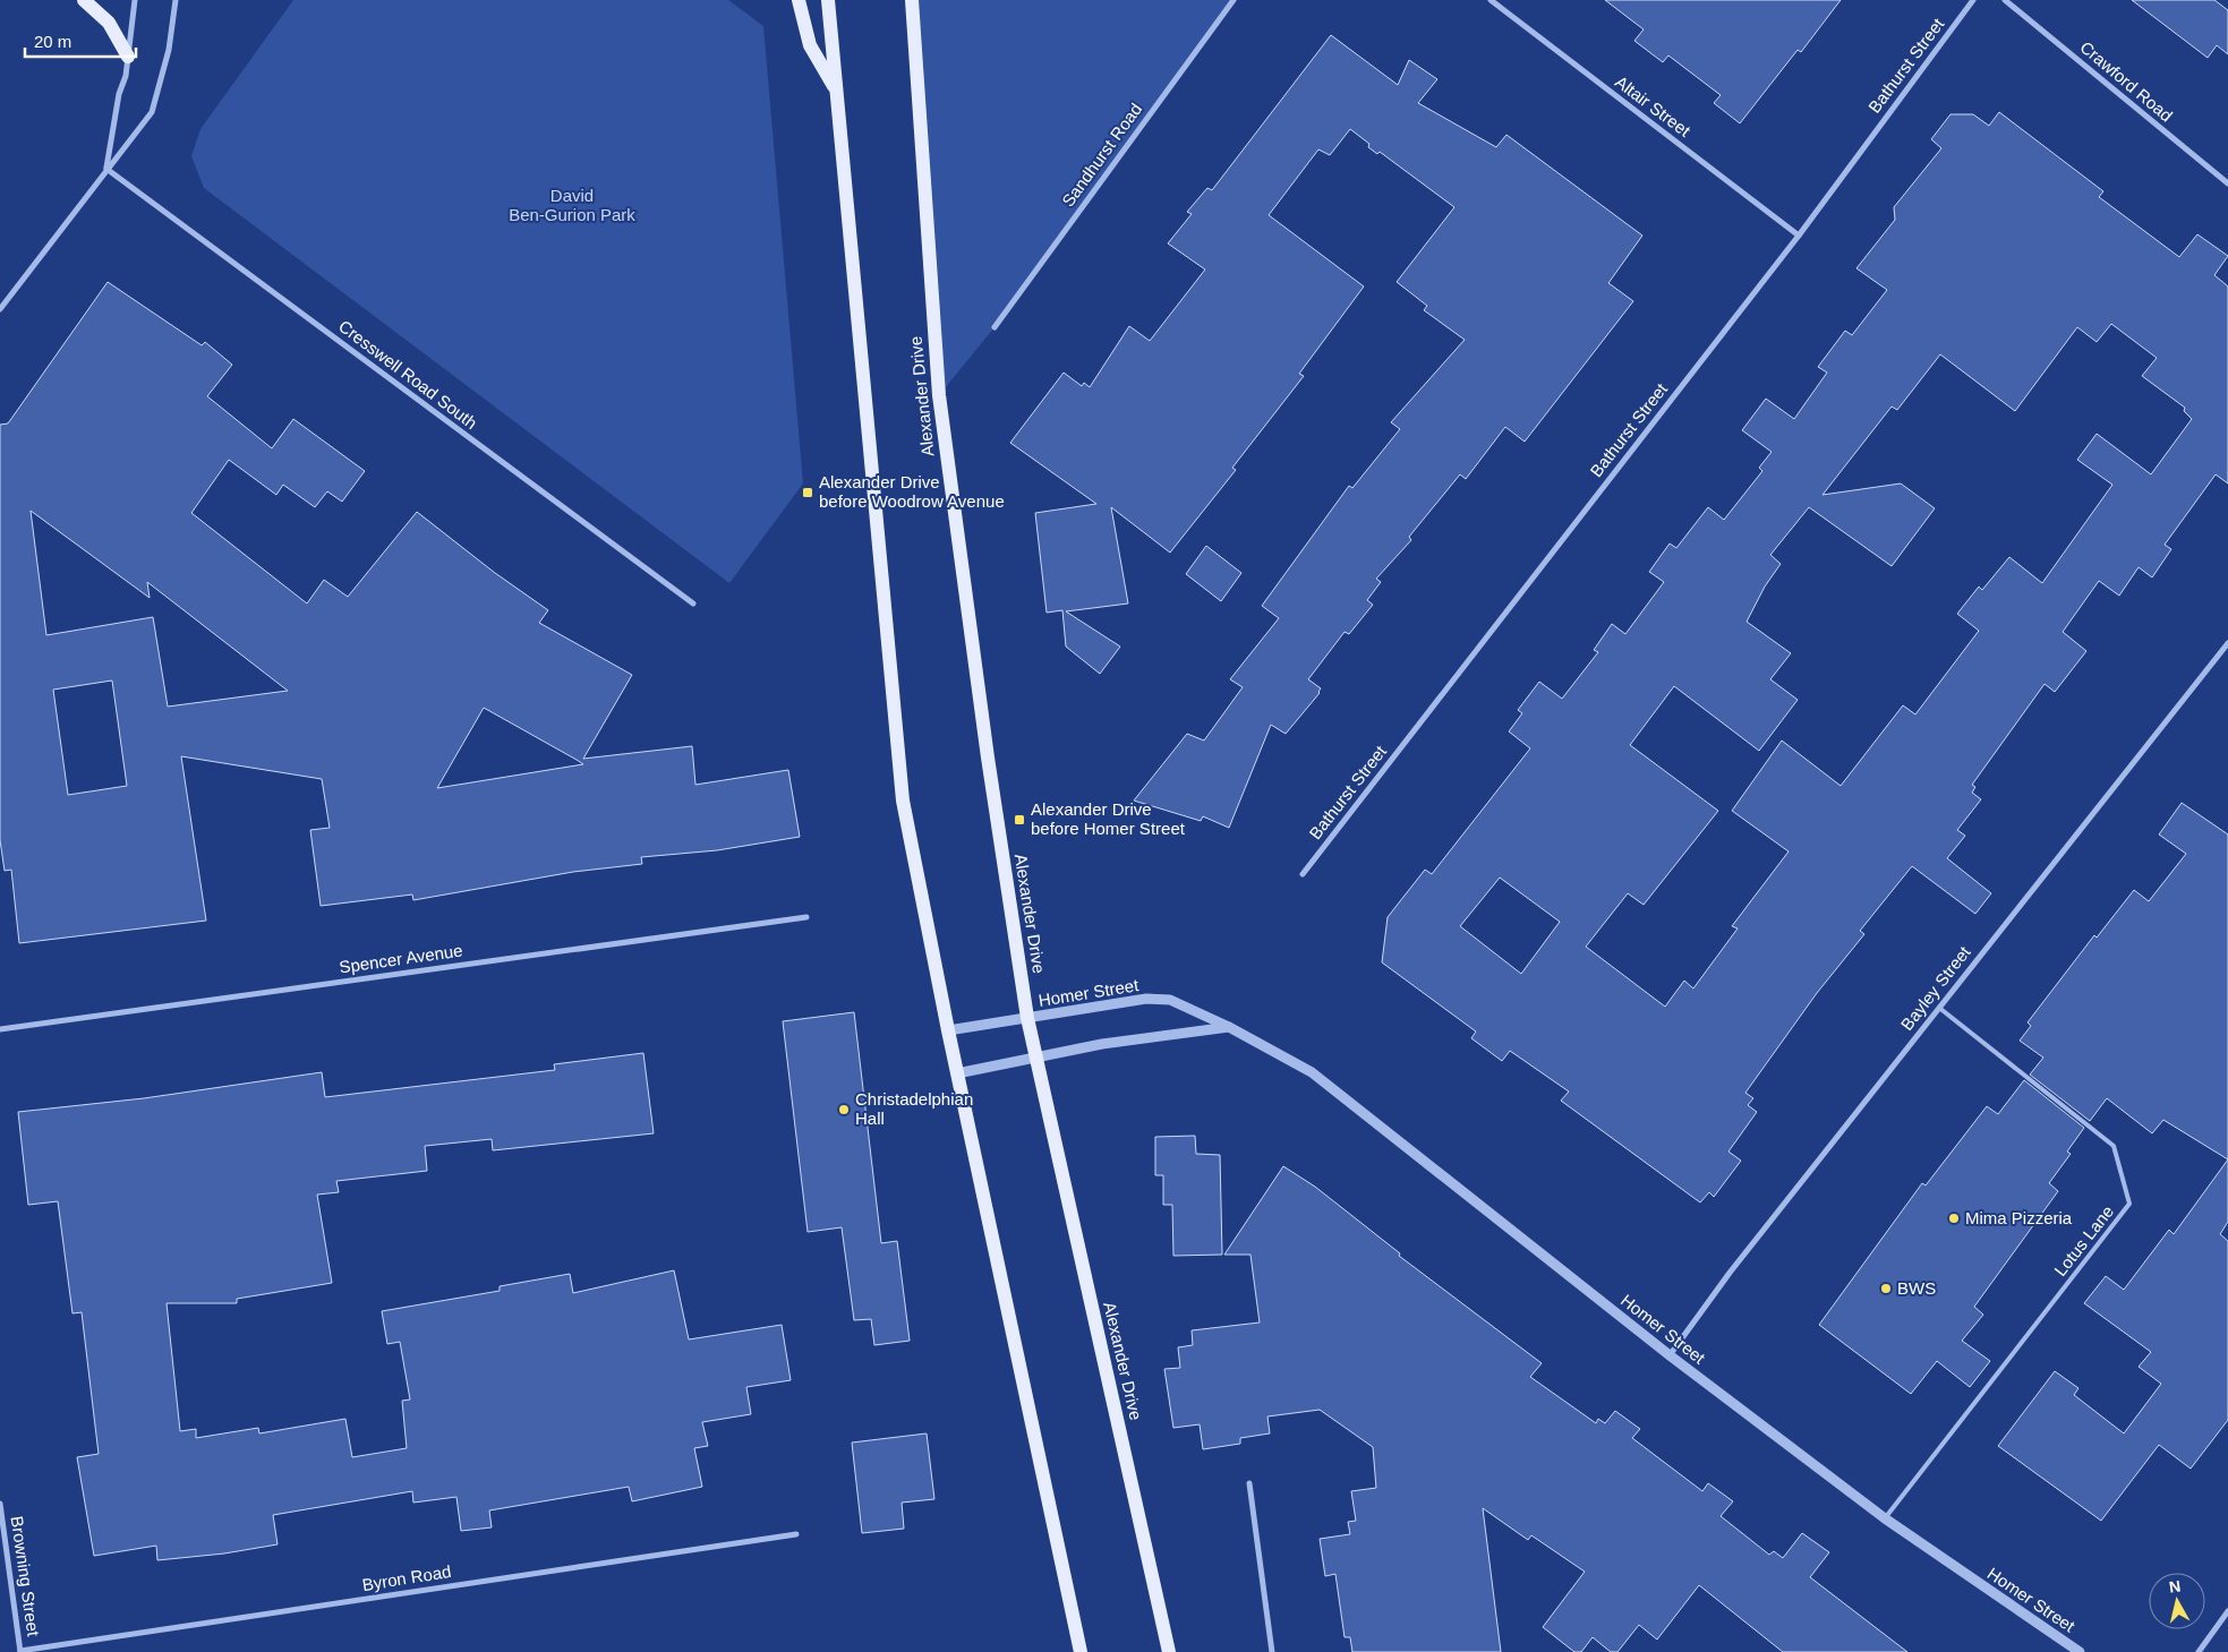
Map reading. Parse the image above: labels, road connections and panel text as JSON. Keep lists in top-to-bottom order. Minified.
{"streets":{"main road":["Alexander Drive"],"street":["Bathurst Street","Crawford Road","Altair Street","Sandhurst Road","Cresswell Road South","Spencer Avenue","Bayley Street","Homer Street","Browning Street","Byron Road"],"lane":["Lotus Lane"]},"crossings":[["Bathurst Street","Altair Street"],["Alexander Drive","Homer Street"],["Bayley Street","Homer Street"],["Bayley Street","Lotus Lane"],["Homer Street","Lotus Lane"],["Browning Street","Byron Road"]],"parks":["David Ben-Gurion Park"],"places":{"transit":["Alexander Drive before Woodrow Avenue","Alexander Drive before Homer Street"],"other":["Christadelphian Hall","Mima Pizzeria","BWS"]},"scale_bar":"20 m","north":"top"}
